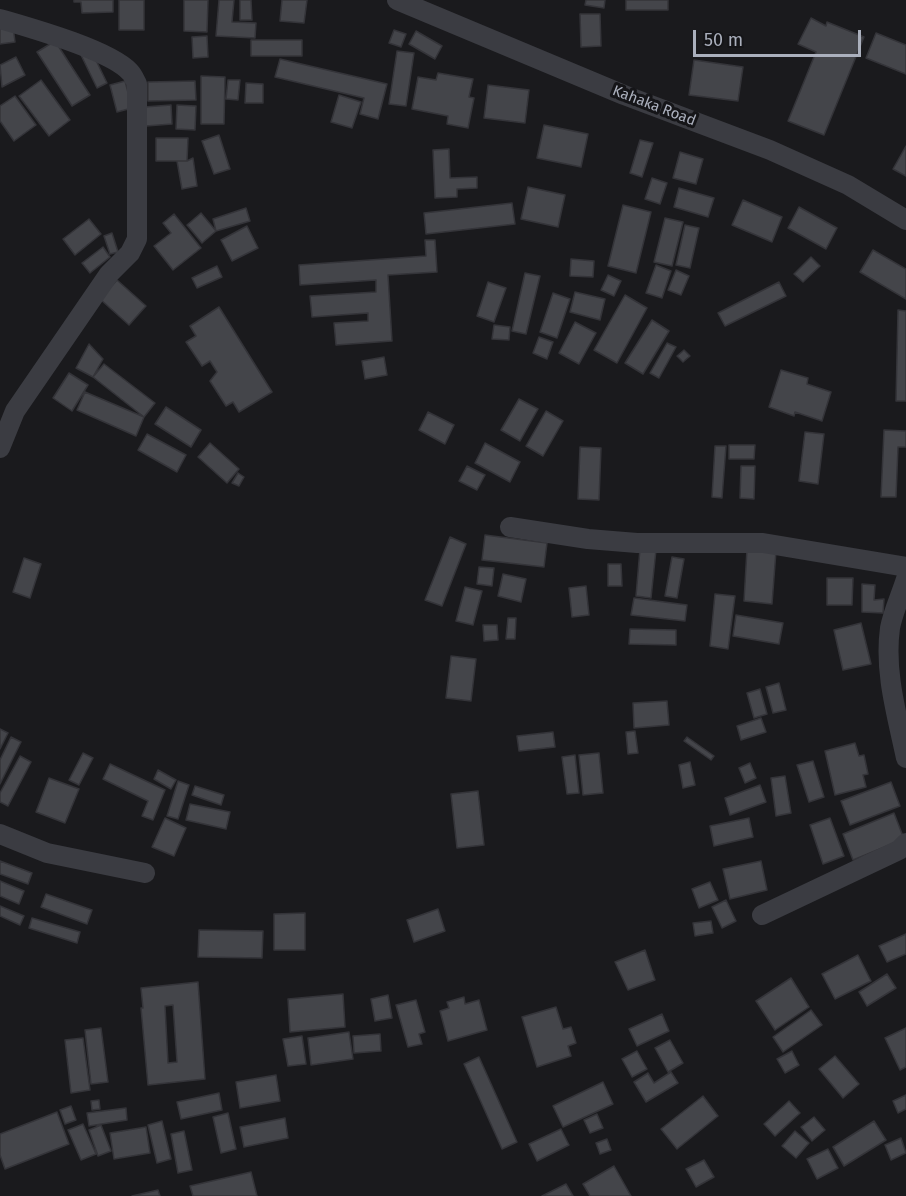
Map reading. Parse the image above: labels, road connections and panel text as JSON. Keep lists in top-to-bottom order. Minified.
{"streets":{"street":["Kahaka Road"]},"scale_bar":"50 m"}
